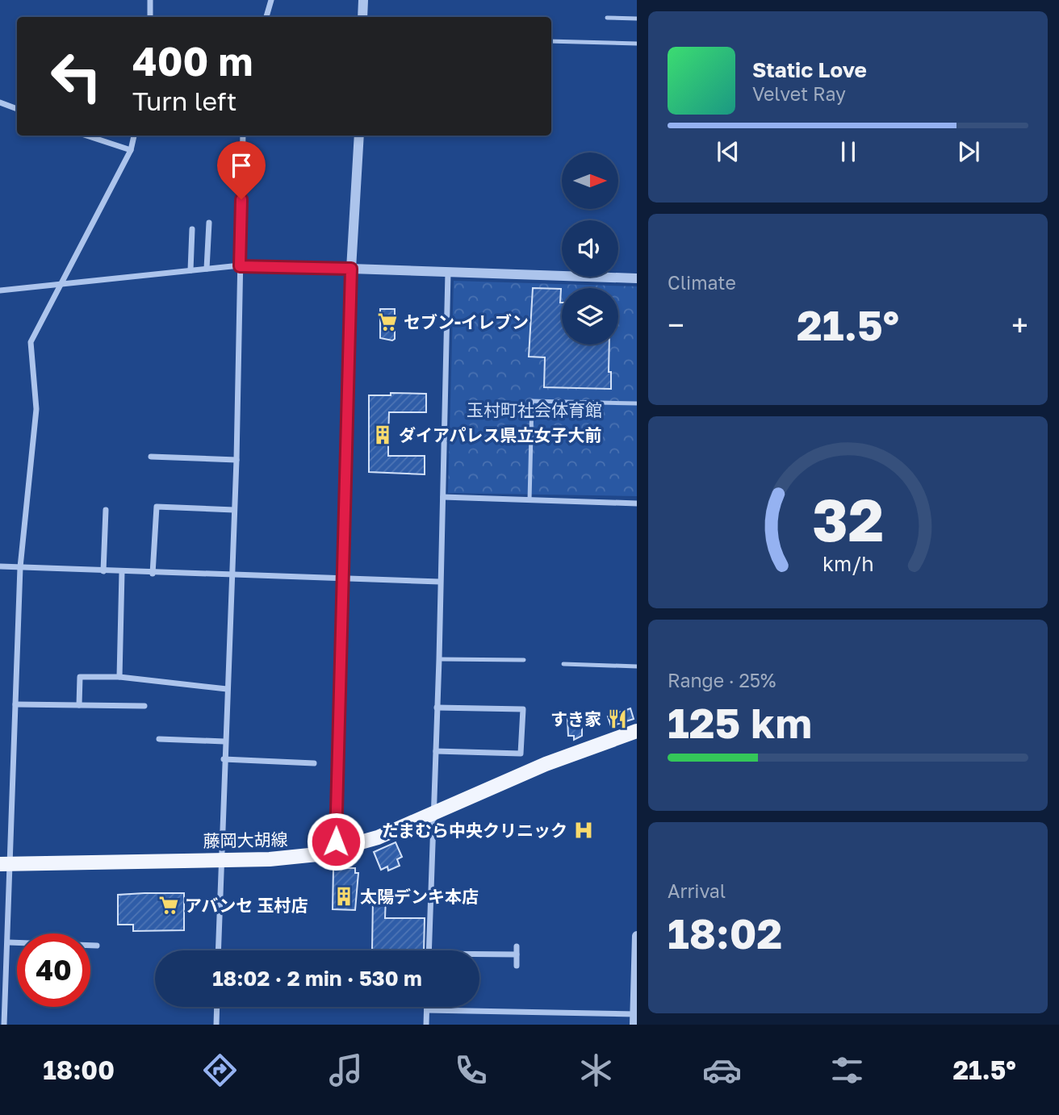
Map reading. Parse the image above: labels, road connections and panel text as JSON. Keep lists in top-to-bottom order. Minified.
{"streets":{"main road":["藤岡大胡線"]},"parks":["玉村町社会体育館"],"places":{"supermarket":["セブン-イレブン","アバンセ 玉村店"],"building":["ダイアパレス県立女子大前","太陽デンキ本店"],"restaurant":["すき家"],"hospital":["たまむら中央クリニック"]},"north":"right","page":{"turn":["400 m","Turn left"],"song":["Static Love","Velvet Ray"],"tile":["Climate",["Range · 25%","125 km"],["Arrival","18:02"]],"heat":["−","21.5°","+"],"limit":"40","trip":"18:02 · 2 min · 530 m","tabs":["18:00","21.5°"],"gauge":["32","km/h"]}}
